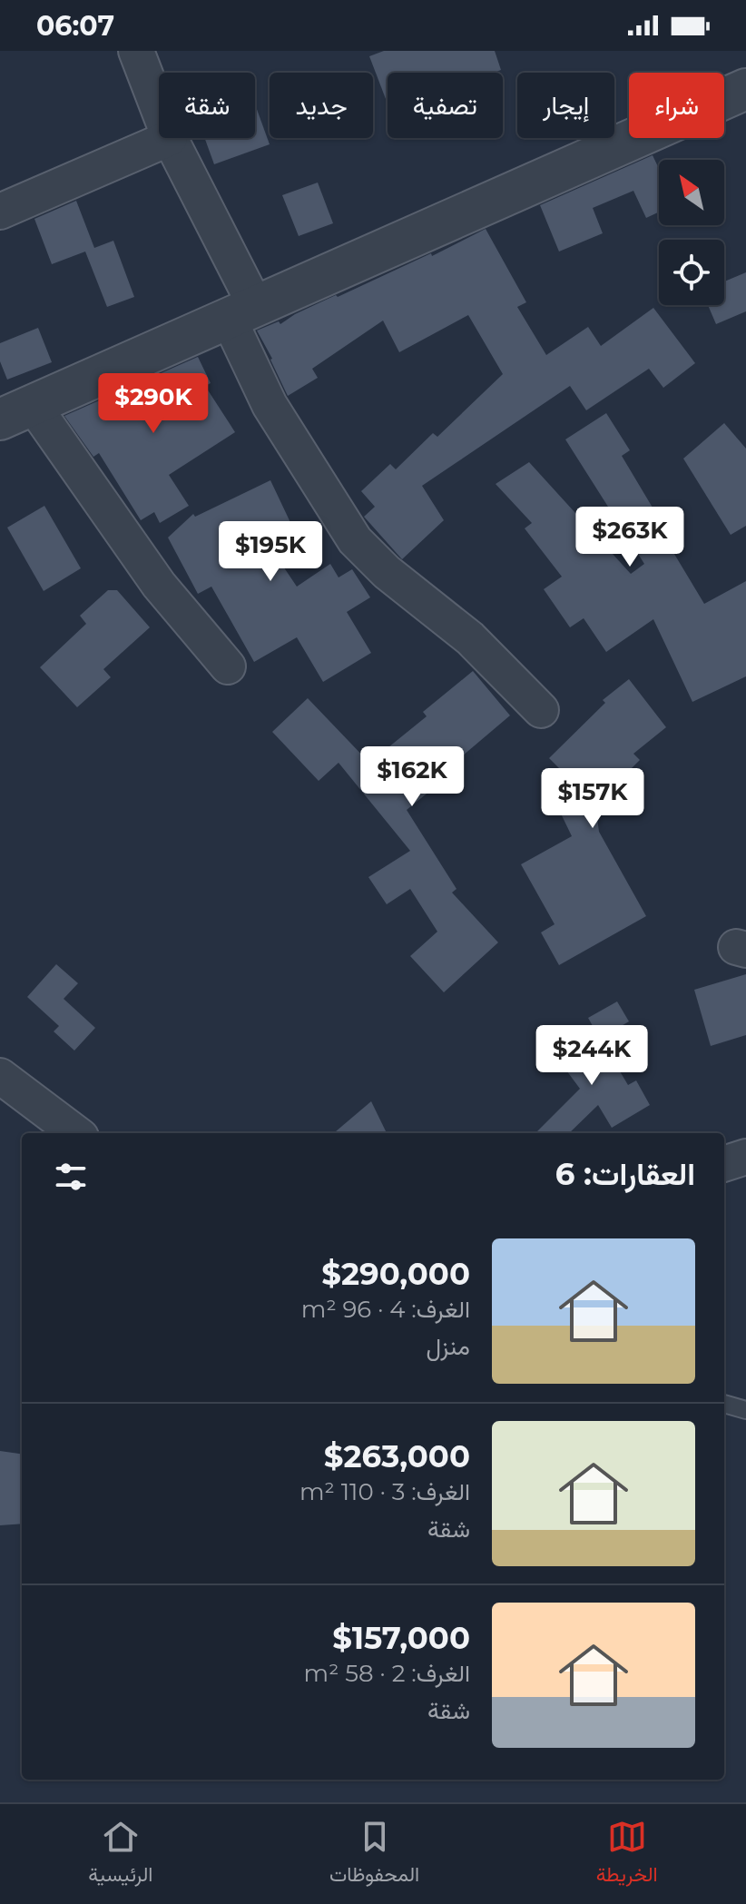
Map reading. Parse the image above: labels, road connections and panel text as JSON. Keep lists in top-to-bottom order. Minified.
{"north":"top left","page":{"status":"06:07","chip":["شراء","إيجار","تصفية","جديد","شقة"],"price":["$290K","$263K","$195K","$162K","$157K","$244K"],"heading":"العقارات: 6","list":[{"name":"$290,000","note":"الغرف: 4 · 96 m² · منزل"},{"name":"$263,000","note":"الغرف: 3 · 110 m² · شقة"},{"name":"$157,000","note":"الغرف: 2 · 58 m² · شقة"}],"tabs":["الخريطة","المحفوظات","الرئيسية"]}}
